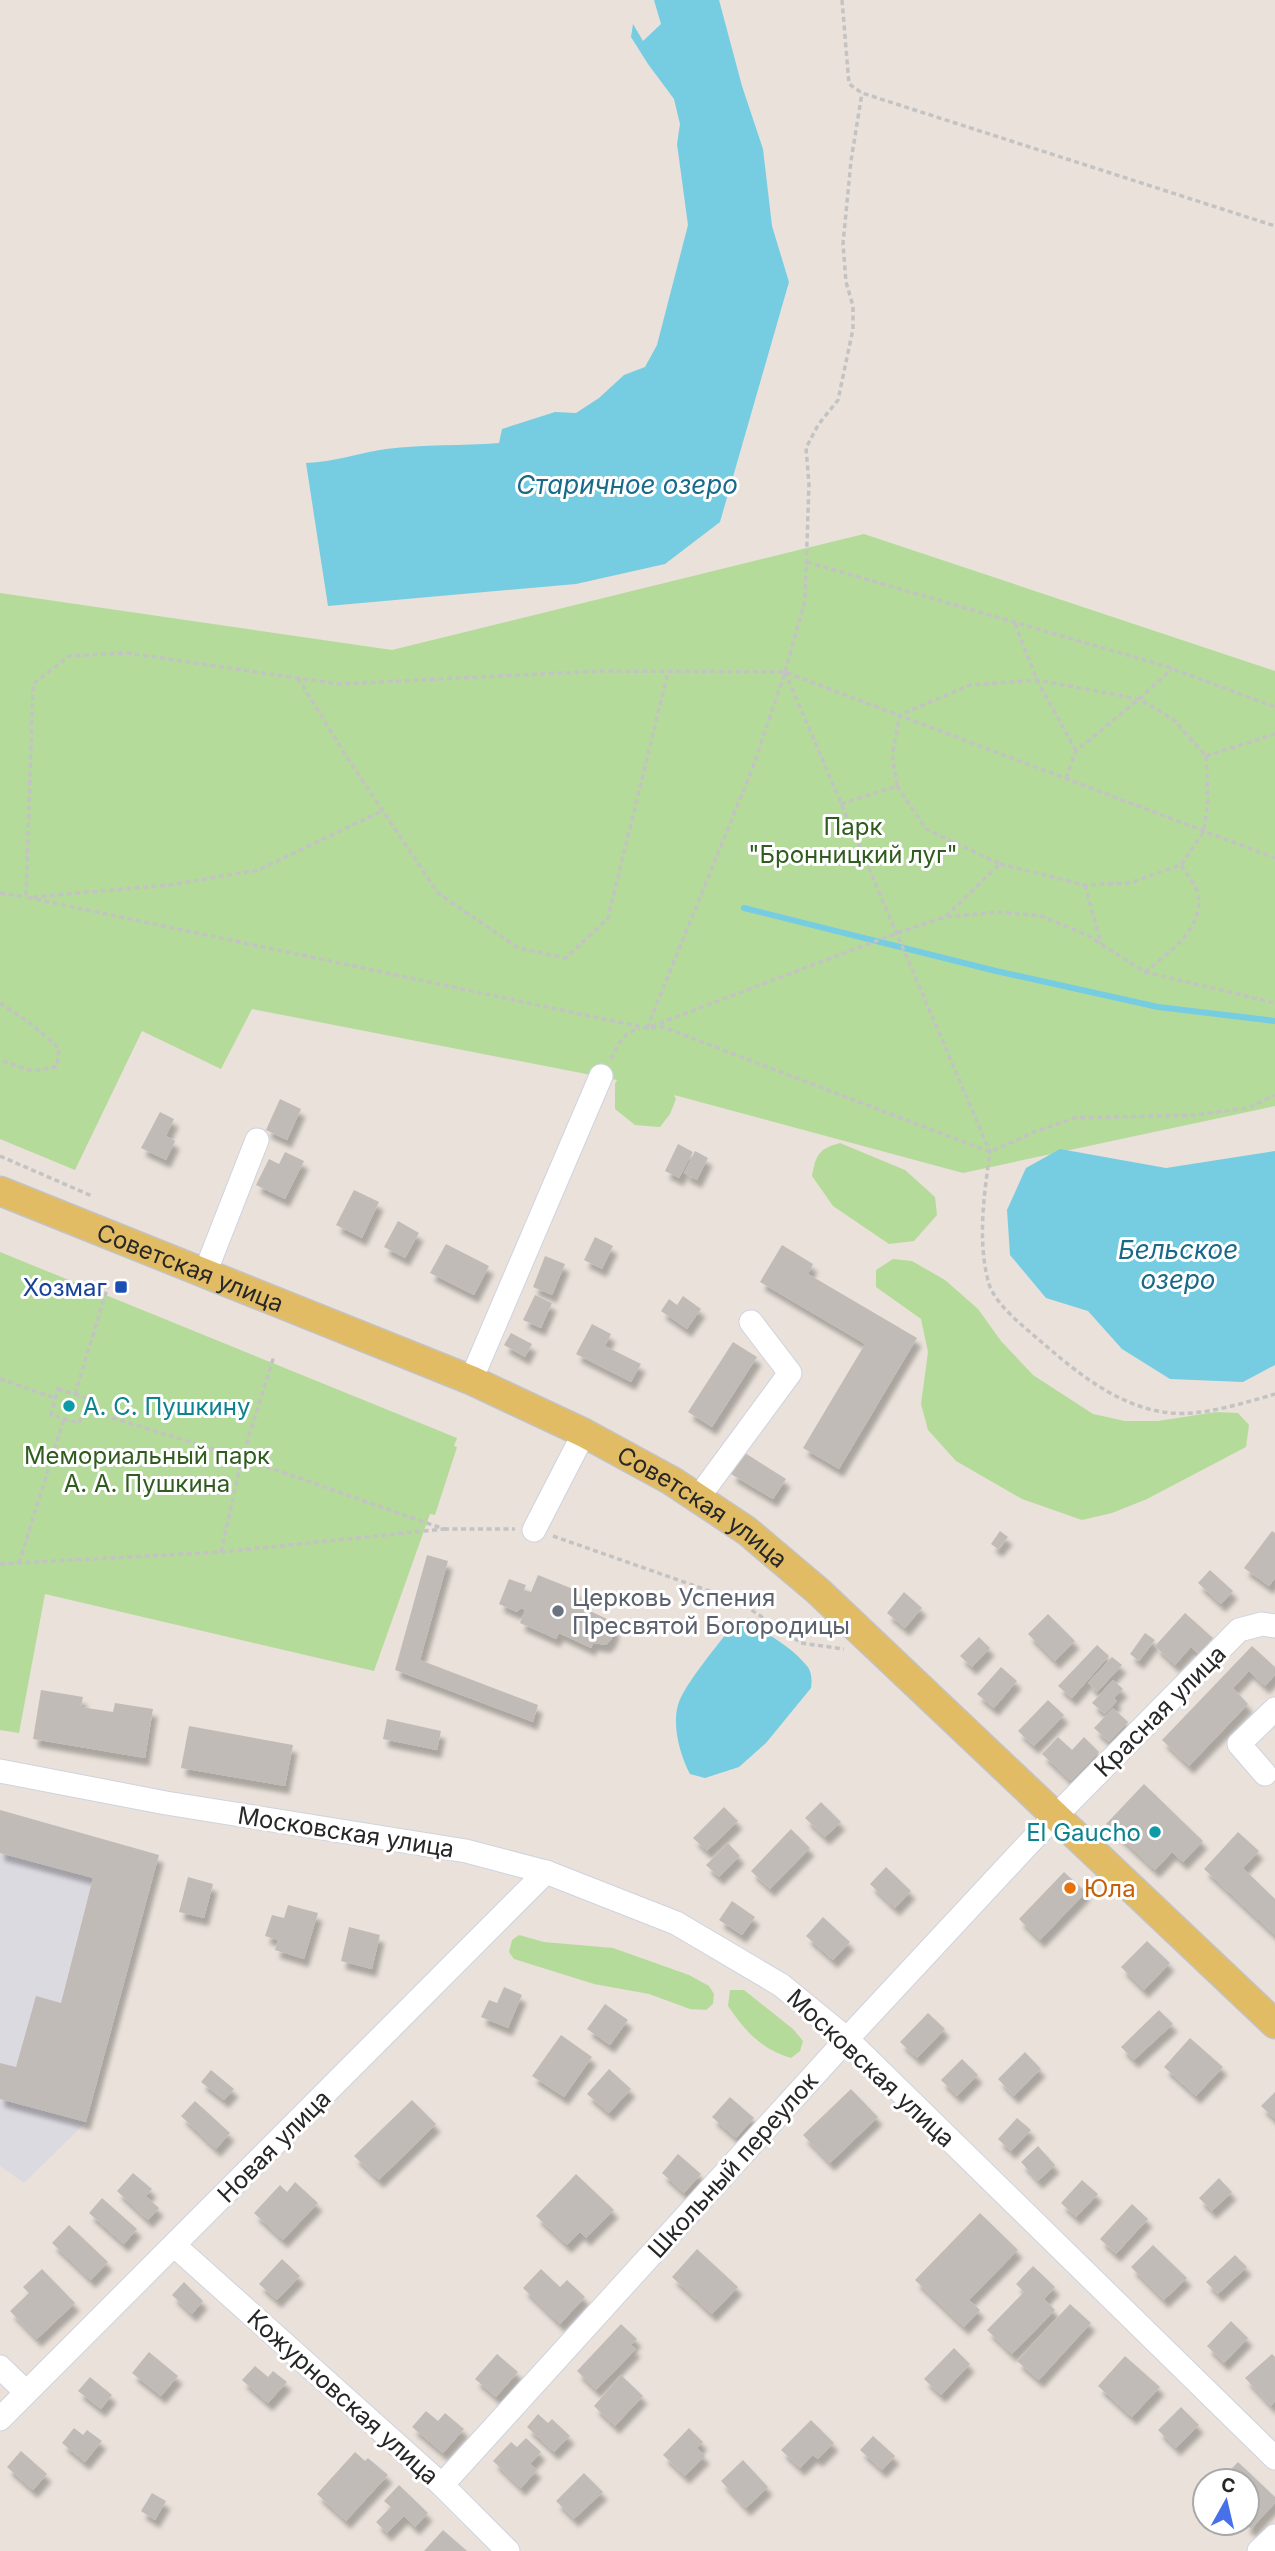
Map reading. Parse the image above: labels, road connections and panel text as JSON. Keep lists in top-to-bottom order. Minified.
{"streets":{"main road":["Советская улица"],"street":["Красная улица","Московская улица","Новая улица","Школьный переулок","Кожурновская улица"]},"crossings":[["Советская улица","Красная улица"],["Советская улица","Школьный переулок"],["Красная улица","Школьный переулок"],["Московская улица","Новая улица"],["Московская улица","Школьный переулок"],["Новая улица","Кожурновская улица"],["Школьный переулок","Кожурновская улица"]],"water":["Старичное озеро","Бельское озеро"],"parks":["Парк \"Бронницкий луг\"","Мемориальный парк А. А. Пушкина"],"places":{"transit":["Хозмаг"],"other":["А. С. Пушкину","Церковь Успения Пресвятой Богородицы","El Gaucho","Юла"]},"north":"top"}
